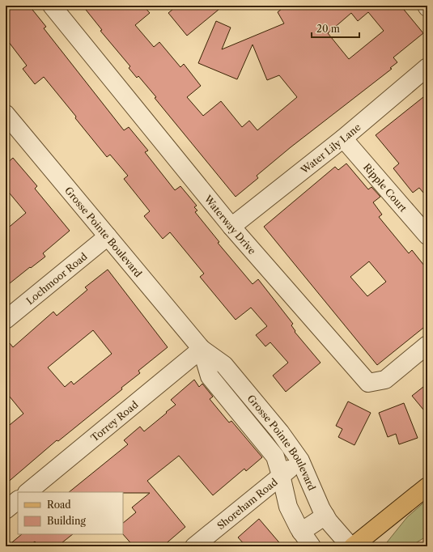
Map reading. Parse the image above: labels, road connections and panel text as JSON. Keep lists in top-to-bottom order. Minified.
{"streets":{"street":["Water Lily Lane","Ripple Court","Waterway Drive","Grosse Pointe Boulevard","Lochmoor Road","Torrey Road","Shoreham Road"]},"crossings":[["Water Lily Lane","Ripple Court"],["Water Lily Lane","Waterway Drive"],["Grosse Pointe Boulevard","Lochmoor Road"],["Grosse Pointe Boulevard","Torrey Road"],["Grosse Pointe Boulevard","Shoreham Road"]],"legend":["Road","Building"],"scale_bar":"20 m"}
